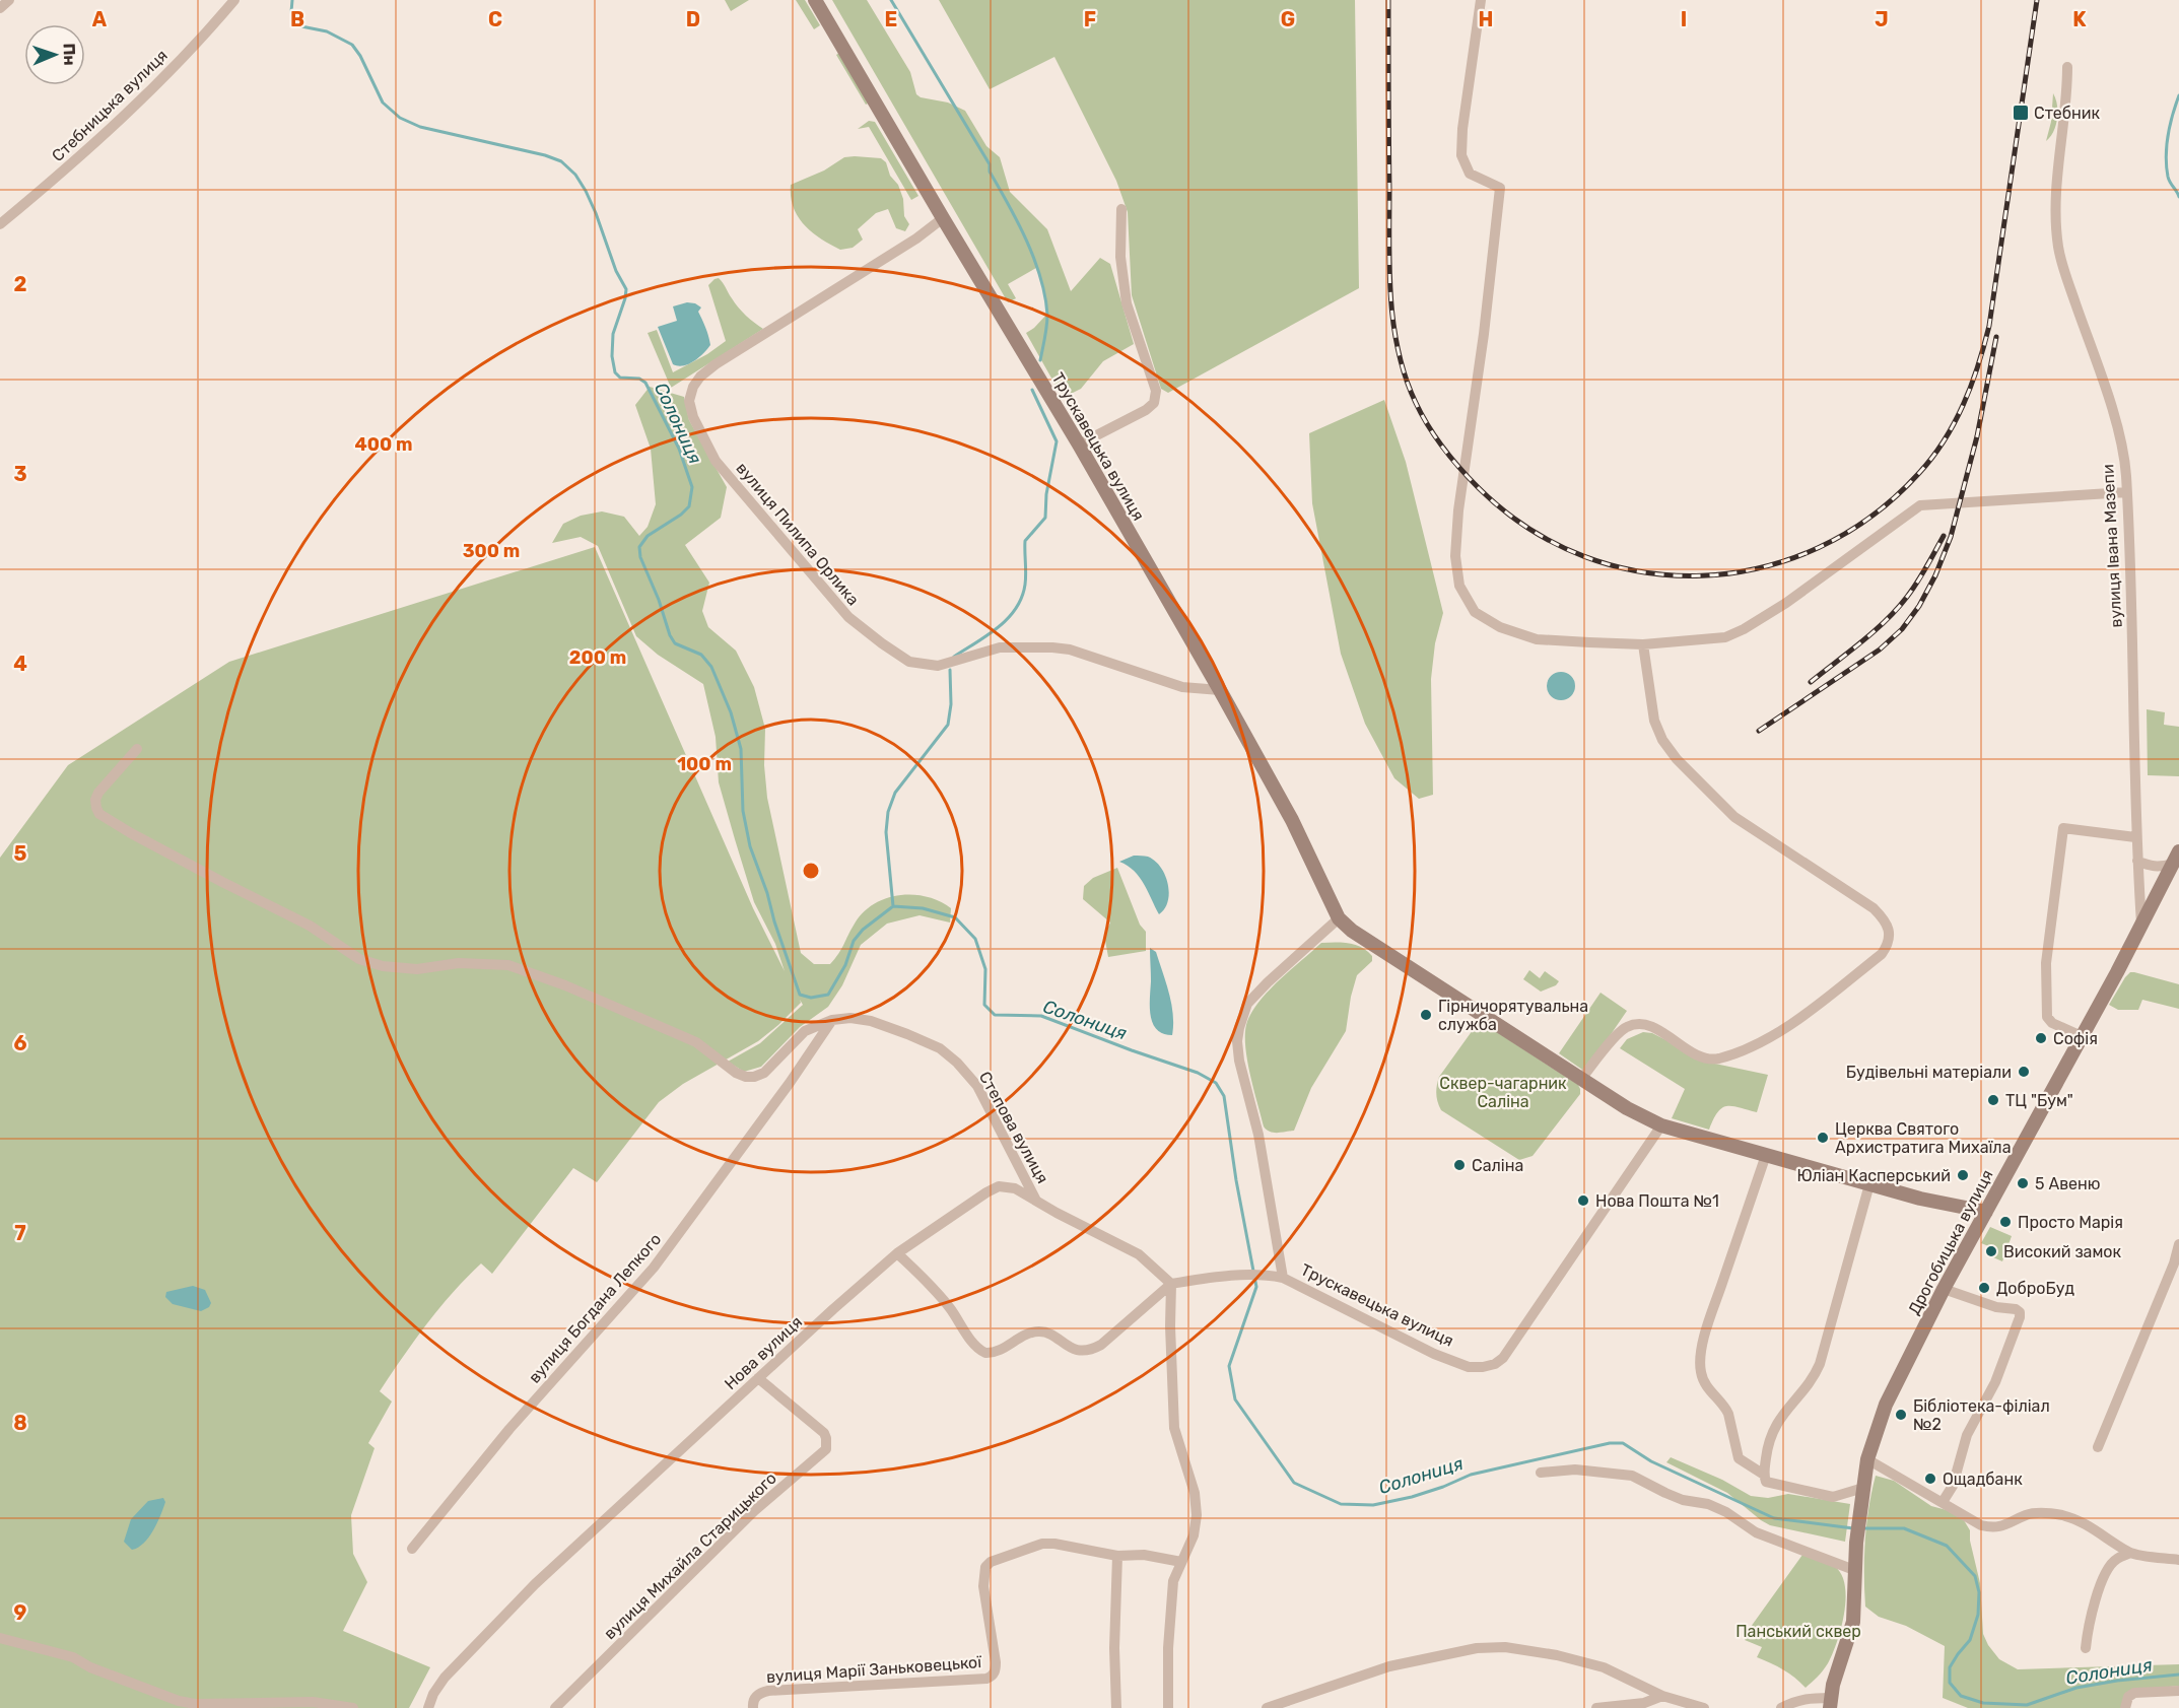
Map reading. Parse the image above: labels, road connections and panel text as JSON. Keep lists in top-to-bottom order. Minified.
{"streets":{"street":["Стебницька вулиця","Трускавецька вулиця","вулиця Пилипа Орлика","вулиця Івана Мазепи","Степова вулиця","Дрогобицька вулиця","вулиця Богдана Лепкого","Нова вулиця","вулиця Михайла Старицького","вулиця Марії Заньковецької"]},"crossings":[["Трускавецька вулиця","вулиця Пилипа Орлика"],["Трускавецька вулиця","Дрогобицька вулиця"],["вулиця Івана Мазепи","Дрогобицька вулиця"],["Степова вулиця","вулиця Богдана Лепкого"],["Степова вулиця","Нова вулиця"],["Нова вулиця","вулиця Михайла Старицького"]],"water":["Солониця"],"parks":["Сквер-чагарник Саліна","Панський сквер"],"places":{"transit":["Стебник"],"other":["Гірничорятувальна служба","Софія","Будівельні матеріали","ТЦ \"Бум\"","Церква Святого Архистратига Михаїла","Саліна","Юліан Касперський","5 Авеню","Нова Пошта №1","Просто Марія","Високий замок","ДоброБуд","Бібліотека-філіал №2","Ощадбанк"]},"north":"right","grid":{"columns":["A","B","C","D","E","F","G","H","I","J","K"],"rows":["2","3","4","5","6","7","8","9"]},"rings":["400 m","300 m","200 m","100 m"]}
